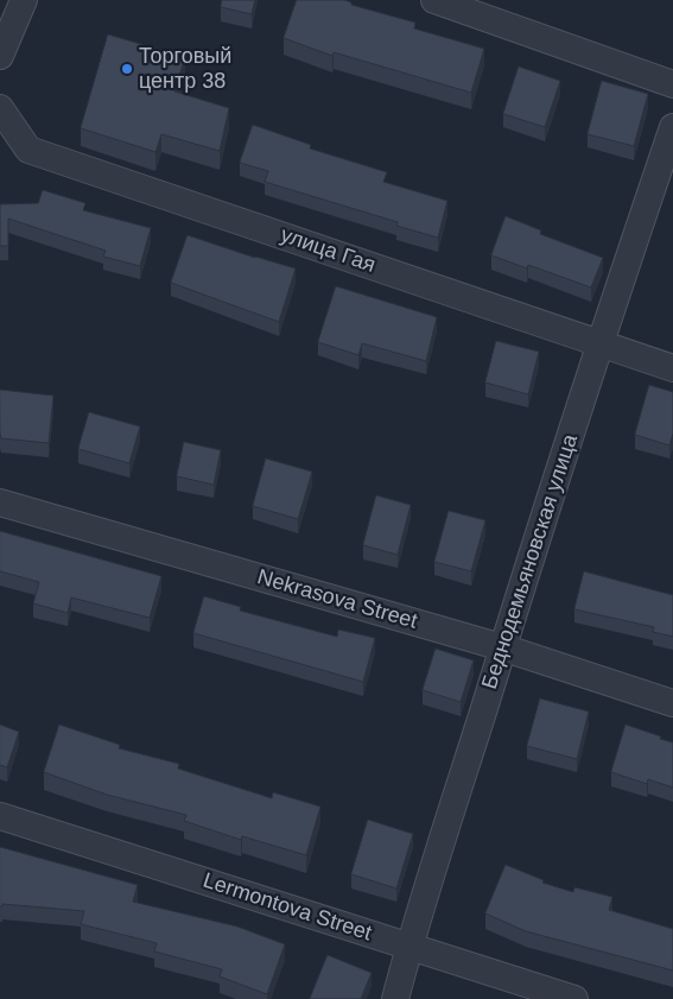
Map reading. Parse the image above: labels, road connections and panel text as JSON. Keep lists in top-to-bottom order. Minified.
{"streets":{"street":["улица Гая","Беднодемьяновская улица","Nekrasova Street","Lermontova Street"]},"crossings":[["улица Гая","Беднодемьяновская улица"],["Беднодемьяновская улица","Nekrasova Street"],["Беднодемьяновская улица","Lermontova Street"]],"places":["Торговый центр 38"]}
